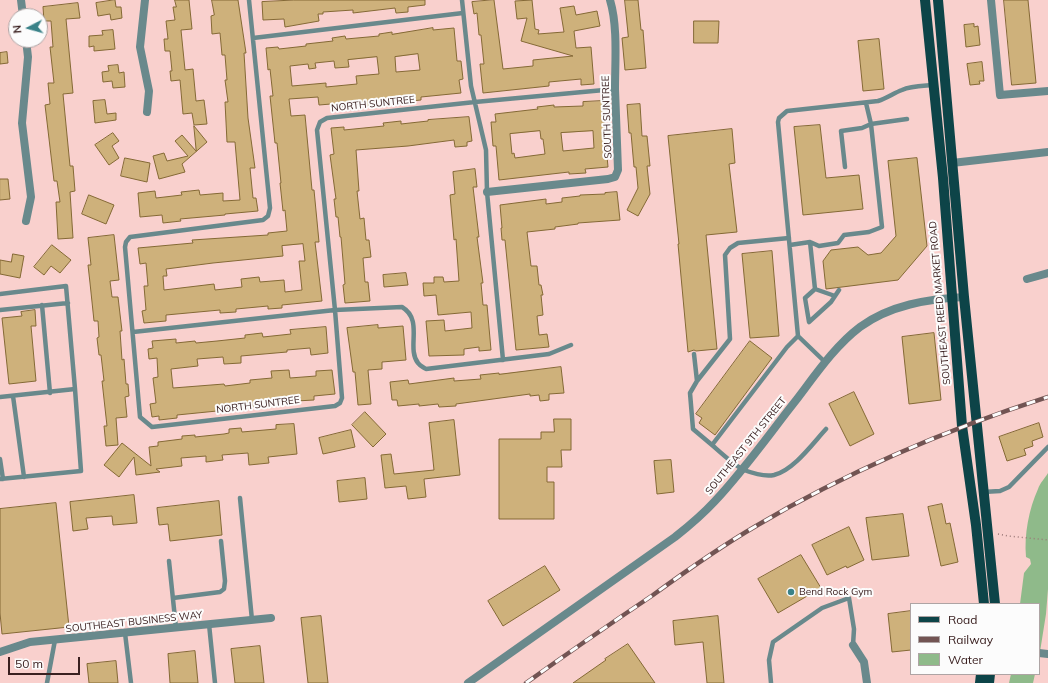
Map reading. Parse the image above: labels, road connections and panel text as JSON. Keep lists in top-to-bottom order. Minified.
{"streets":{"main road":["SOUTHEAST REED MARKET ROAD"],"street":["SOUTH SUNTREE","SOUTHEAST 9TH STREET","SOUTHEAST BUSINESS WAY"],"lane":["NORTH SUNTREE"]},"crossings":[["NORTH SUNTREE","SOUTH SUNTREE"],["SOUTHEAST REED MARKET ROAD","SOUTHEAST 9TH STREET"]],"places":["Bend Rock Gym"],"legend":["Road","Railway","Water"],"scale_bar":"50 m","north":"left"}
